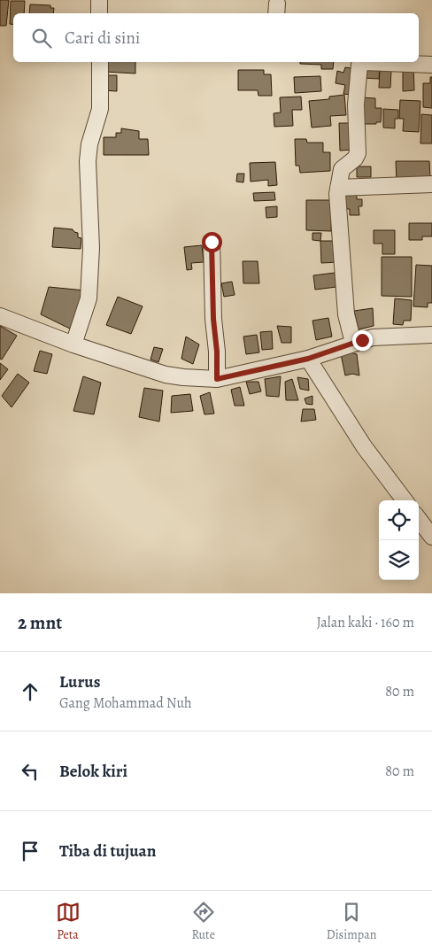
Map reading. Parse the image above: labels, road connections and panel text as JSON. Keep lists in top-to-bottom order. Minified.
{"page":{"search":"Cari di sini","heading":["2 mnt","Jalan kaki · 160 m"],"list":[["Lurus","Gang Mohammad Nuh","80 m"],["Belok kiri","80 m"],"Tiba di tujuan"],"nav":["Peta","Rute","Disimpan"]}}
